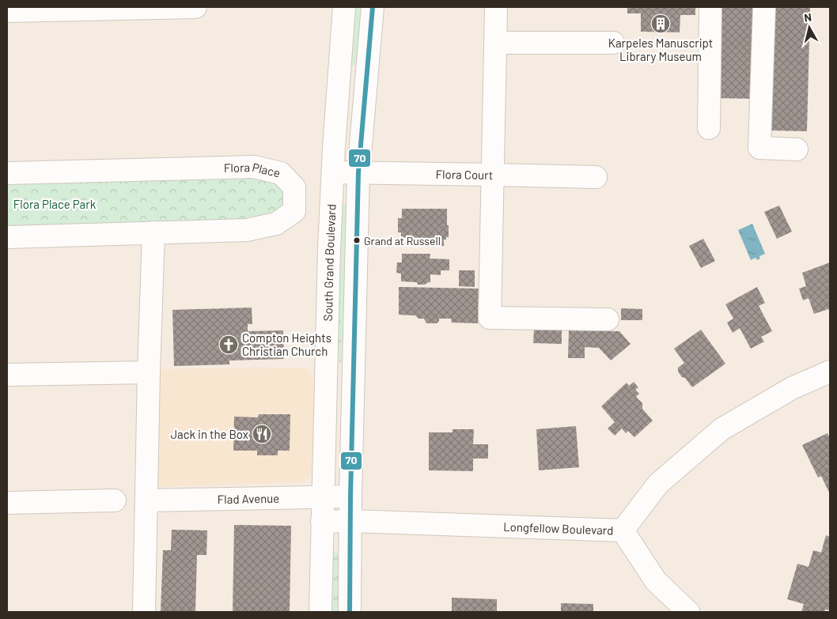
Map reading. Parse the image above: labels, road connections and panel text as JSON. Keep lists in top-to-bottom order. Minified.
{"streets":{"street":["Flora Place","Flora Court","South Grand Boulevard","Flad Avenue","Longfellow Boulevard"]},"crossings":[["Flora Court","South Grand Boulevard"],["South Grand Boulevard","Flad Avenue"],["South Grand Boulevard","Longfellow Boulevard"]],"parks":["Flora Place Park"],"places":{"building":["Karpeles Manuscript Library Museum"],"other":["Grand at Russell"],"church":["Compton Heights Christian Church"],"restaurant":["Jack in the Box"]},"lines":["transit line 70"],"north":"top"}
